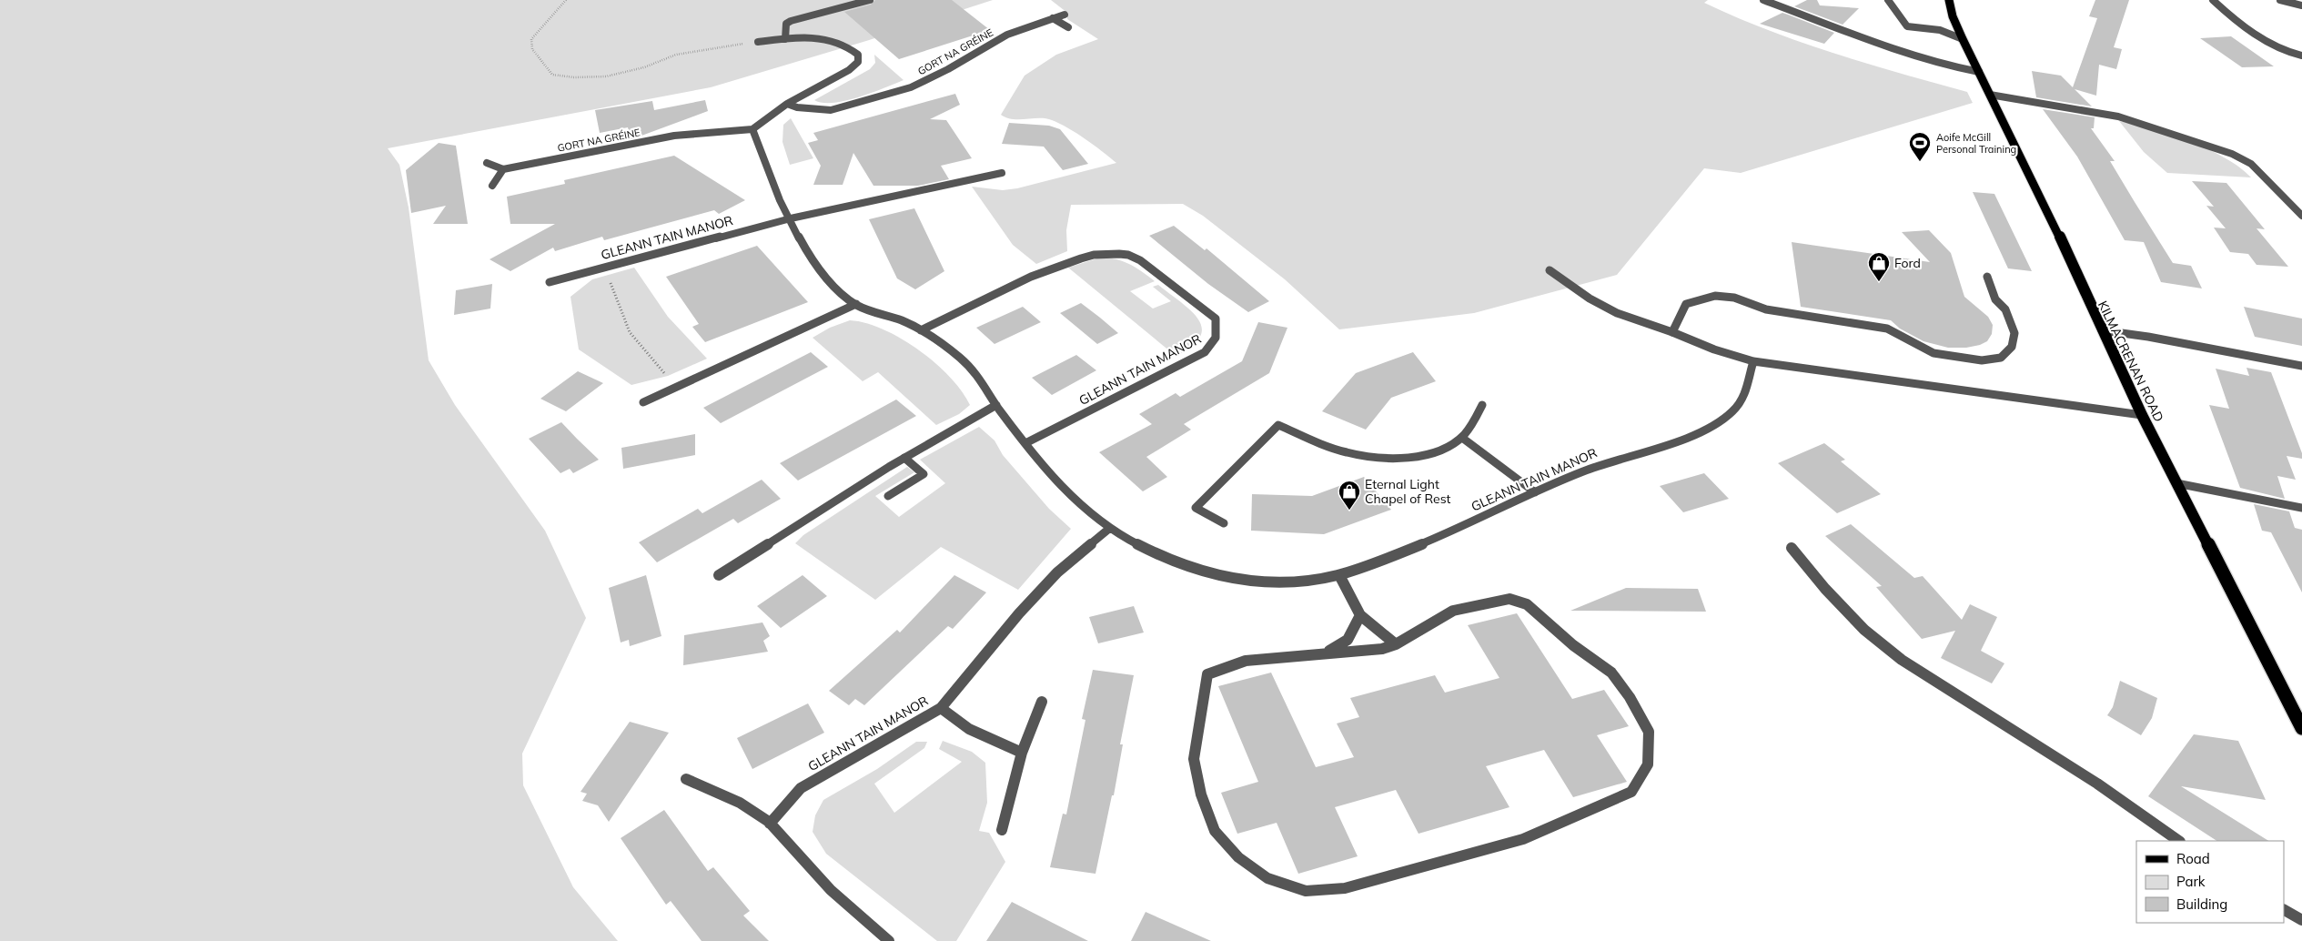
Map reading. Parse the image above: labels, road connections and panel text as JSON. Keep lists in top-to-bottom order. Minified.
{"streets":{"main road":["KILMACRENAN ROAD"],"street":["GORT NA GRÉINE","GLEANN TAIN MANOR"]},"places":{"sports":["Aoife McGill Personal Training"],"shop":["Ford","Eternal Light Chapel of Rest"]},"legend":["Road","Park","Building"]}
